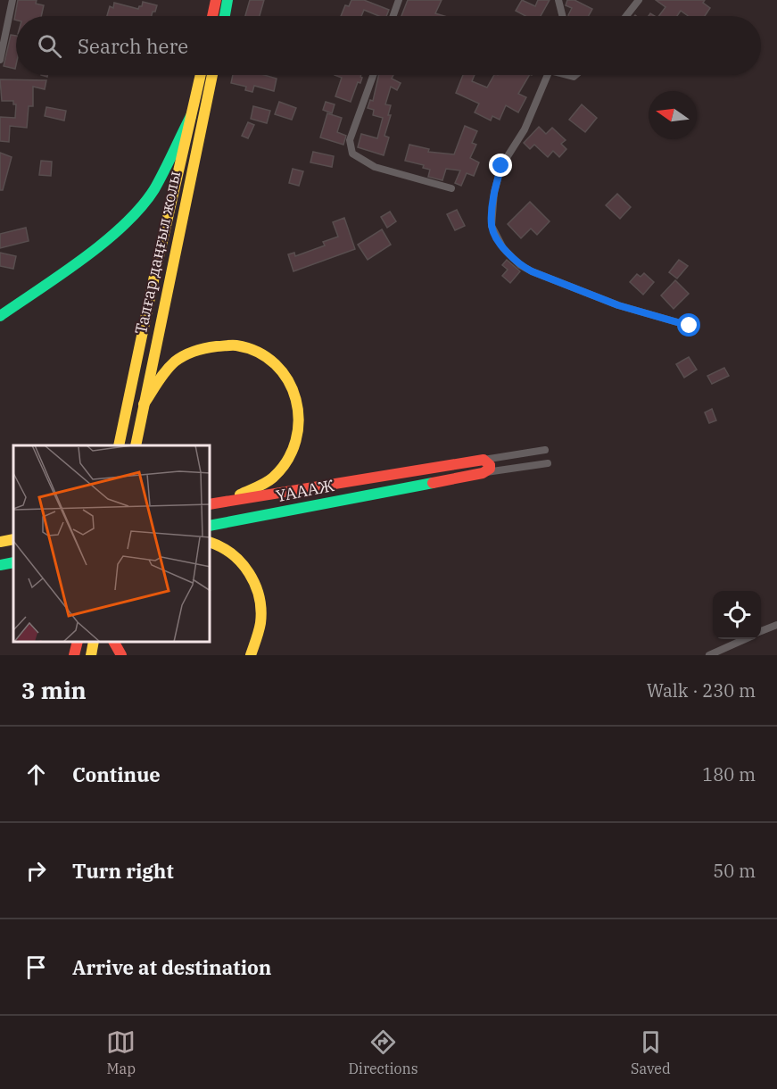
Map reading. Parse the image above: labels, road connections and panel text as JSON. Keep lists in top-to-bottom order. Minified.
{"streets":{"main road":["Талғар даңғыл жолы","ҮАААЖ"]},"north":"left","page":{"search":"Search here","heading":["3 min","Walk · 230 m"],"list":[["Continue","180 m"],["Turn right","50 m"],"Arrive at destination"],"nav":["Map","Directions","Saved"]}}
